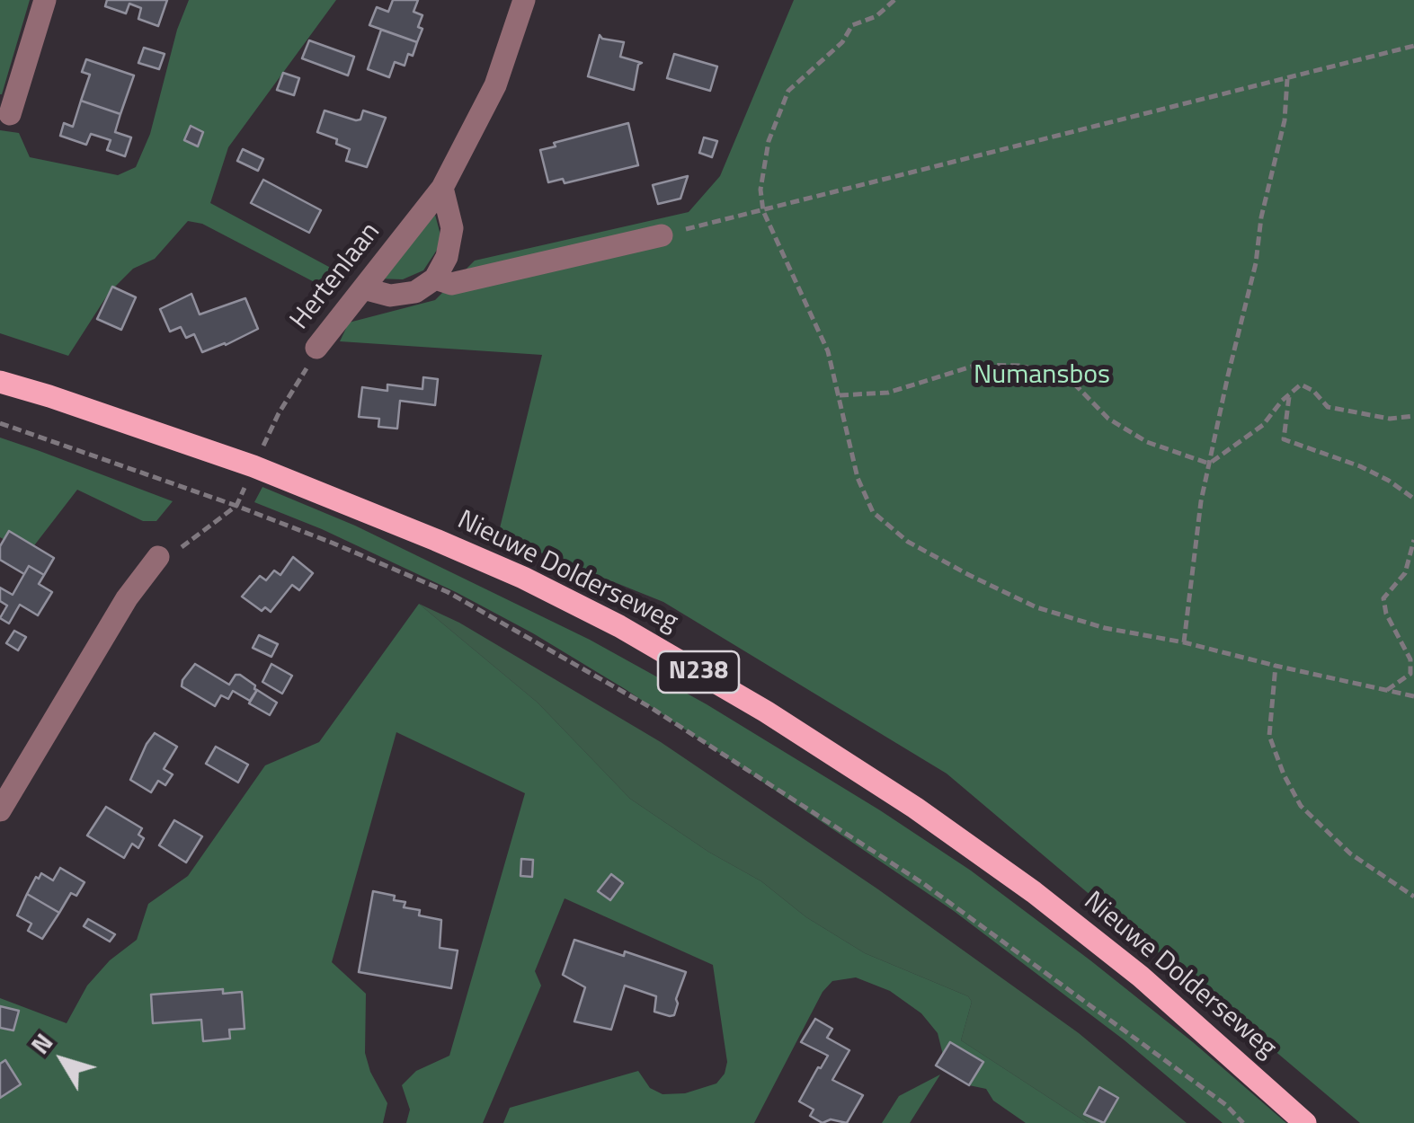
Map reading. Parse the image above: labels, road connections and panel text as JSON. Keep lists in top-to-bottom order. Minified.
{"streets":{"main road":["Nieuwe Dolderseweg","N238"],"street":["Hertenlaan"]},"crossings":[["Hertenlaan","Nieuwe Dolderseweg"]],"parks":["Numansbos"],"north":"top left"}
